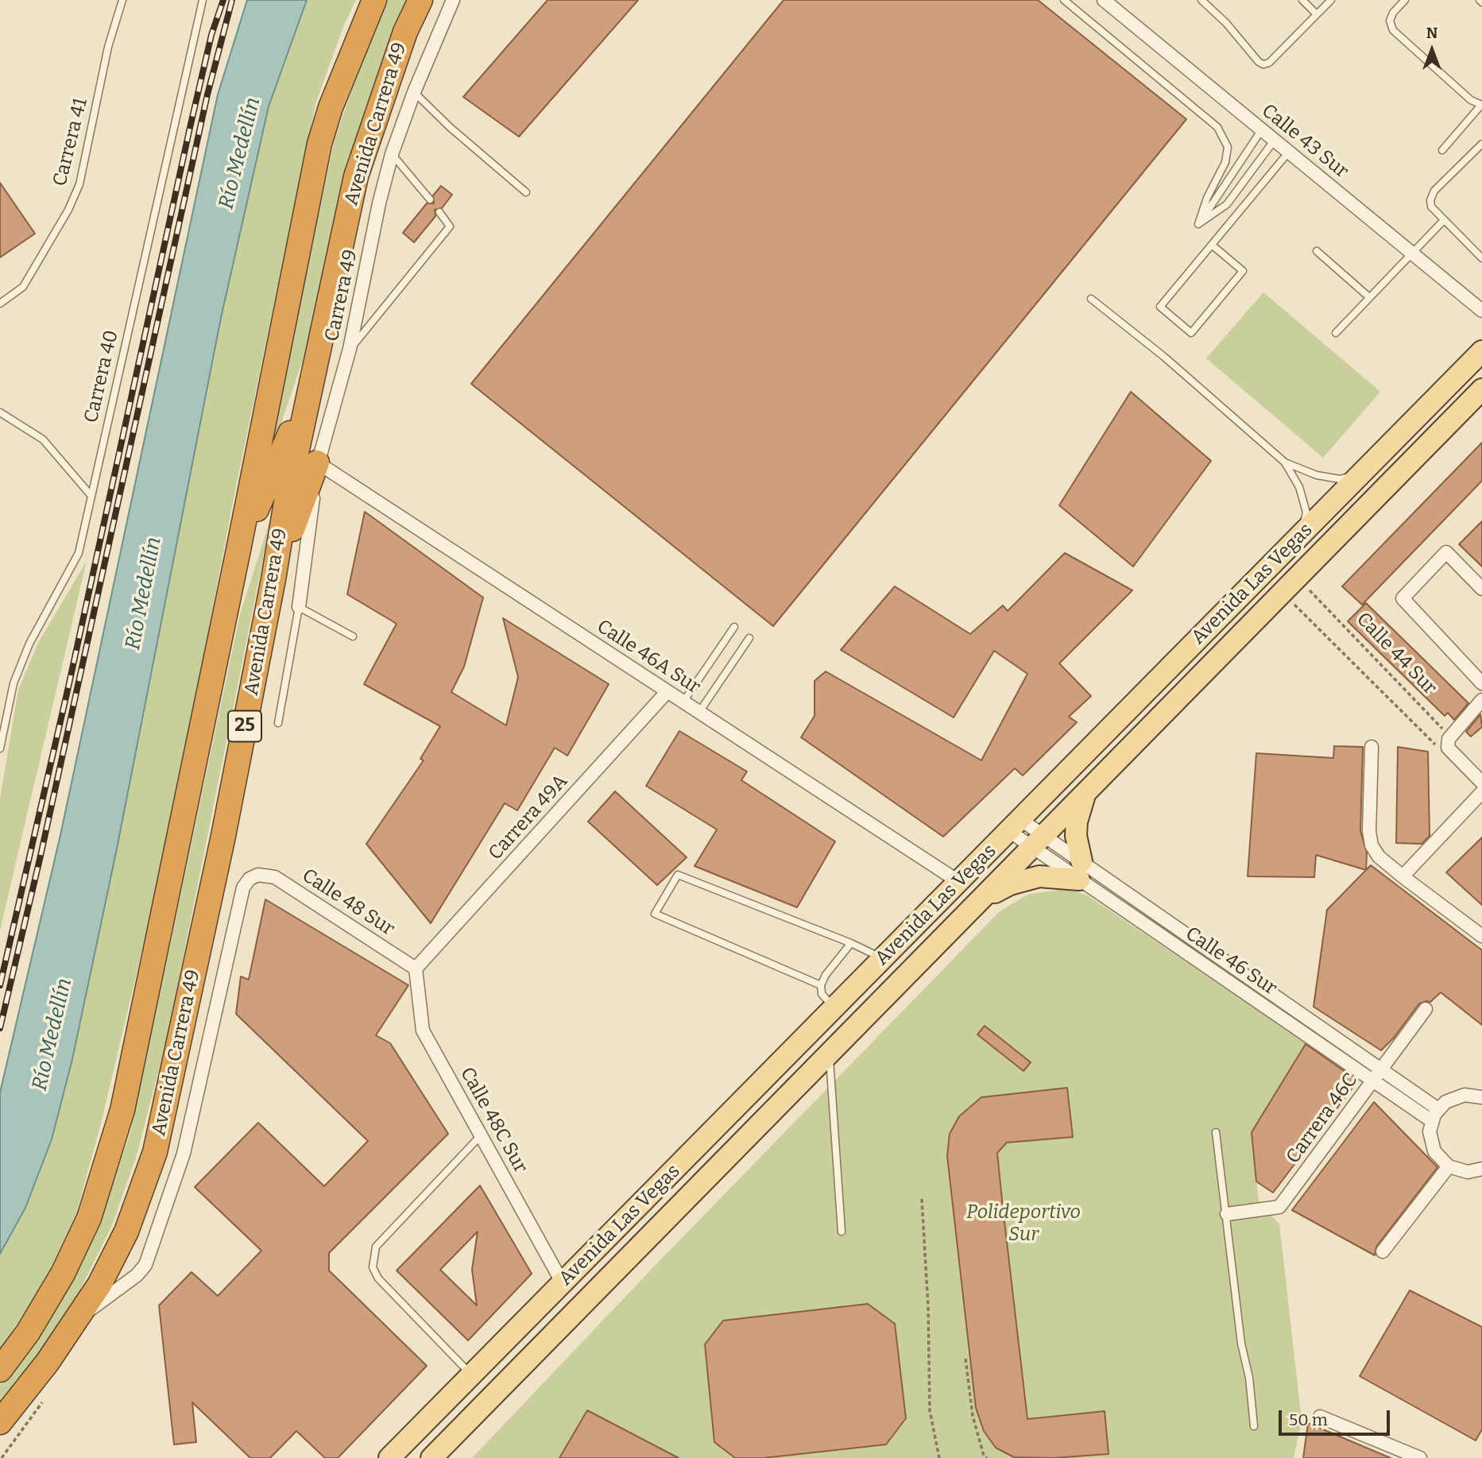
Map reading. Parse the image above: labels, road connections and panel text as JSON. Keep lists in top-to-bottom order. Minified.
{"streets":{"highway":["Avenida Carrera 49","25"],"main road":["Avenida Las Vegas"],"street":["Calle 43 Sur","Carrera 49","Calle 46A Sur","Carrera 49A","Calle 48 Sur","Calle 46 Sur","Carrera 46C","Calle 48C Sur"],"lane":["Carrera 41","Carrera 40"],"path":["Calle 44 Sur"]},"crossings":[["Avenida Carrera 49","Calle 48 Sur"],["Carrera 49","Calle 46A Sur"],["Avenida Las Vegas","Calle 46A Sur"],["Avenida Las Vegas","Calle 46 Sur"],["Avenida Las Vegas","Calle 48C Sur"],["Calle 46A Sur","Carrera 49A"],["Carrera 49A","Calle 48 Sur"],["Carrera 49A","Calle 48C Sur"],["Calle 48 Sur","Calle 48C Sur"],["Calle 46 Sur","Carrera 46C"]],"water":["Río Medellín"],"parks":["Polideportivo Sur"],"scale_bar":"50 m","north":"top"}
